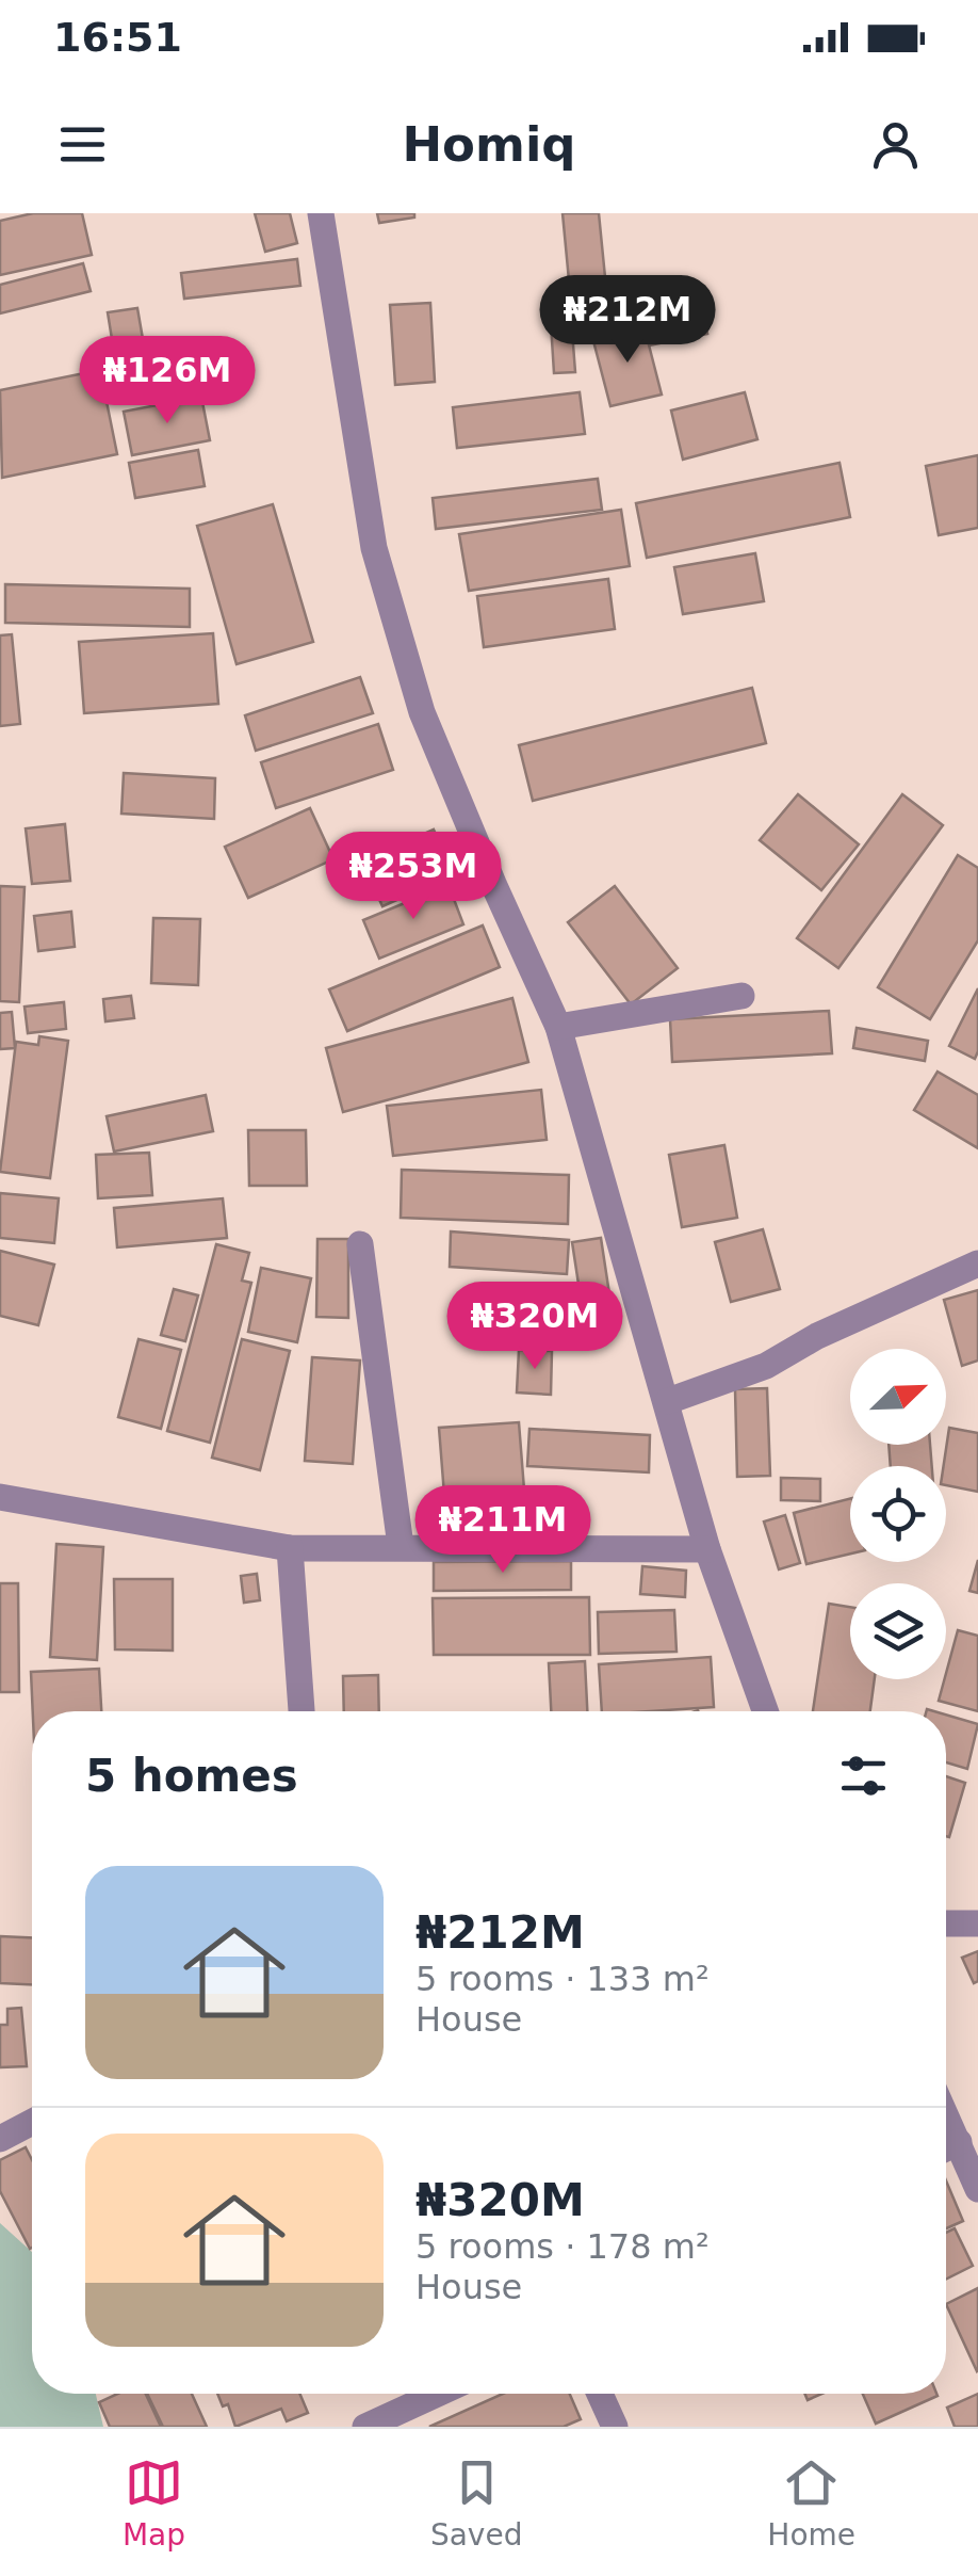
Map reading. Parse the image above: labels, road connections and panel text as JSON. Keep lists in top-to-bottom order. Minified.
{"north":"top right","page":{"status":"16:51","header":"Homiq","price":["₦212M","₦126M","₦253M","₦320M","₦211M"],"heading":"5 homes","list":[{"name":"₦212M","note":"5 rooms · 133 m² · House"},{"name":"₦320M","note":"5 rooms · 178 m² · House"}],"tabs":["Map","Saved","Home"]}}
